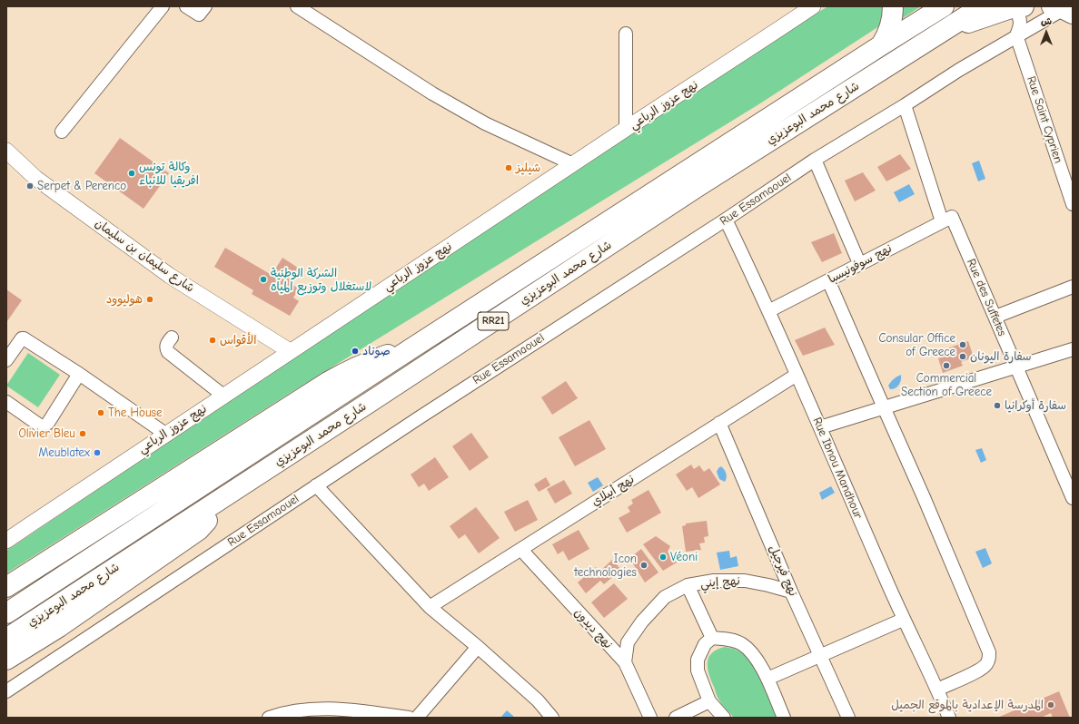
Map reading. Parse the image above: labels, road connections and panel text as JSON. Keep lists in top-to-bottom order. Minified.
{"streets":{"highway":["شارع محمد البوعزيزي","RR21"],"street":["نهج عزوز الرباعي","Rue Saint Cyprien","Rue Essamaouel","شارع سليمان بن سليمان","نهج سوفونيسبا","Rue des Suffetes","Rue Ibnou Mandhour","نهج أبيلاي","نهج فيرجيل","نهج إيني","نهج ديدون"]},"crossings":[["نهج عزوز الرباعي","شارع سليمان بن سليمان"],["Rue Saint Cyprien","Rue Essamaouel"],["Rue Essamaouel","Rue des Suffetes"],["Rue Essamaouel","Rue Ibnou Mandhour"],["نهج سوفونيسبا","Rue des Suffetes"],["نهج سوفونيسبا","Rue Ibnou Mandhour"],["Rue Ibnou Mandhour","نهج أبيلاي"],["نهج أبيلاي","نهج فيرجيل"],["نهج أبيلاي","نهج ديدون"],["نهج فيرجيل","نهج إيني"],["نهج إيني","نهج ديدون"]],"places":["شيليز","وكالة تونس افريقيا للانباء","Serpet & Perenco","الشركة الوطنية لاستغلال وتوزيع المياه","هوليوود","الأقواس","Consular Office of Greece","صوناد","سفارة اليونان","Commercial Section of Greece","سفارة أوكرانيا","The House","Olivier Bleu","Meublatex","Véoni","Icon technologies","المدرسة الإعدادية بالموقع الجميل"],"north":"top"}
